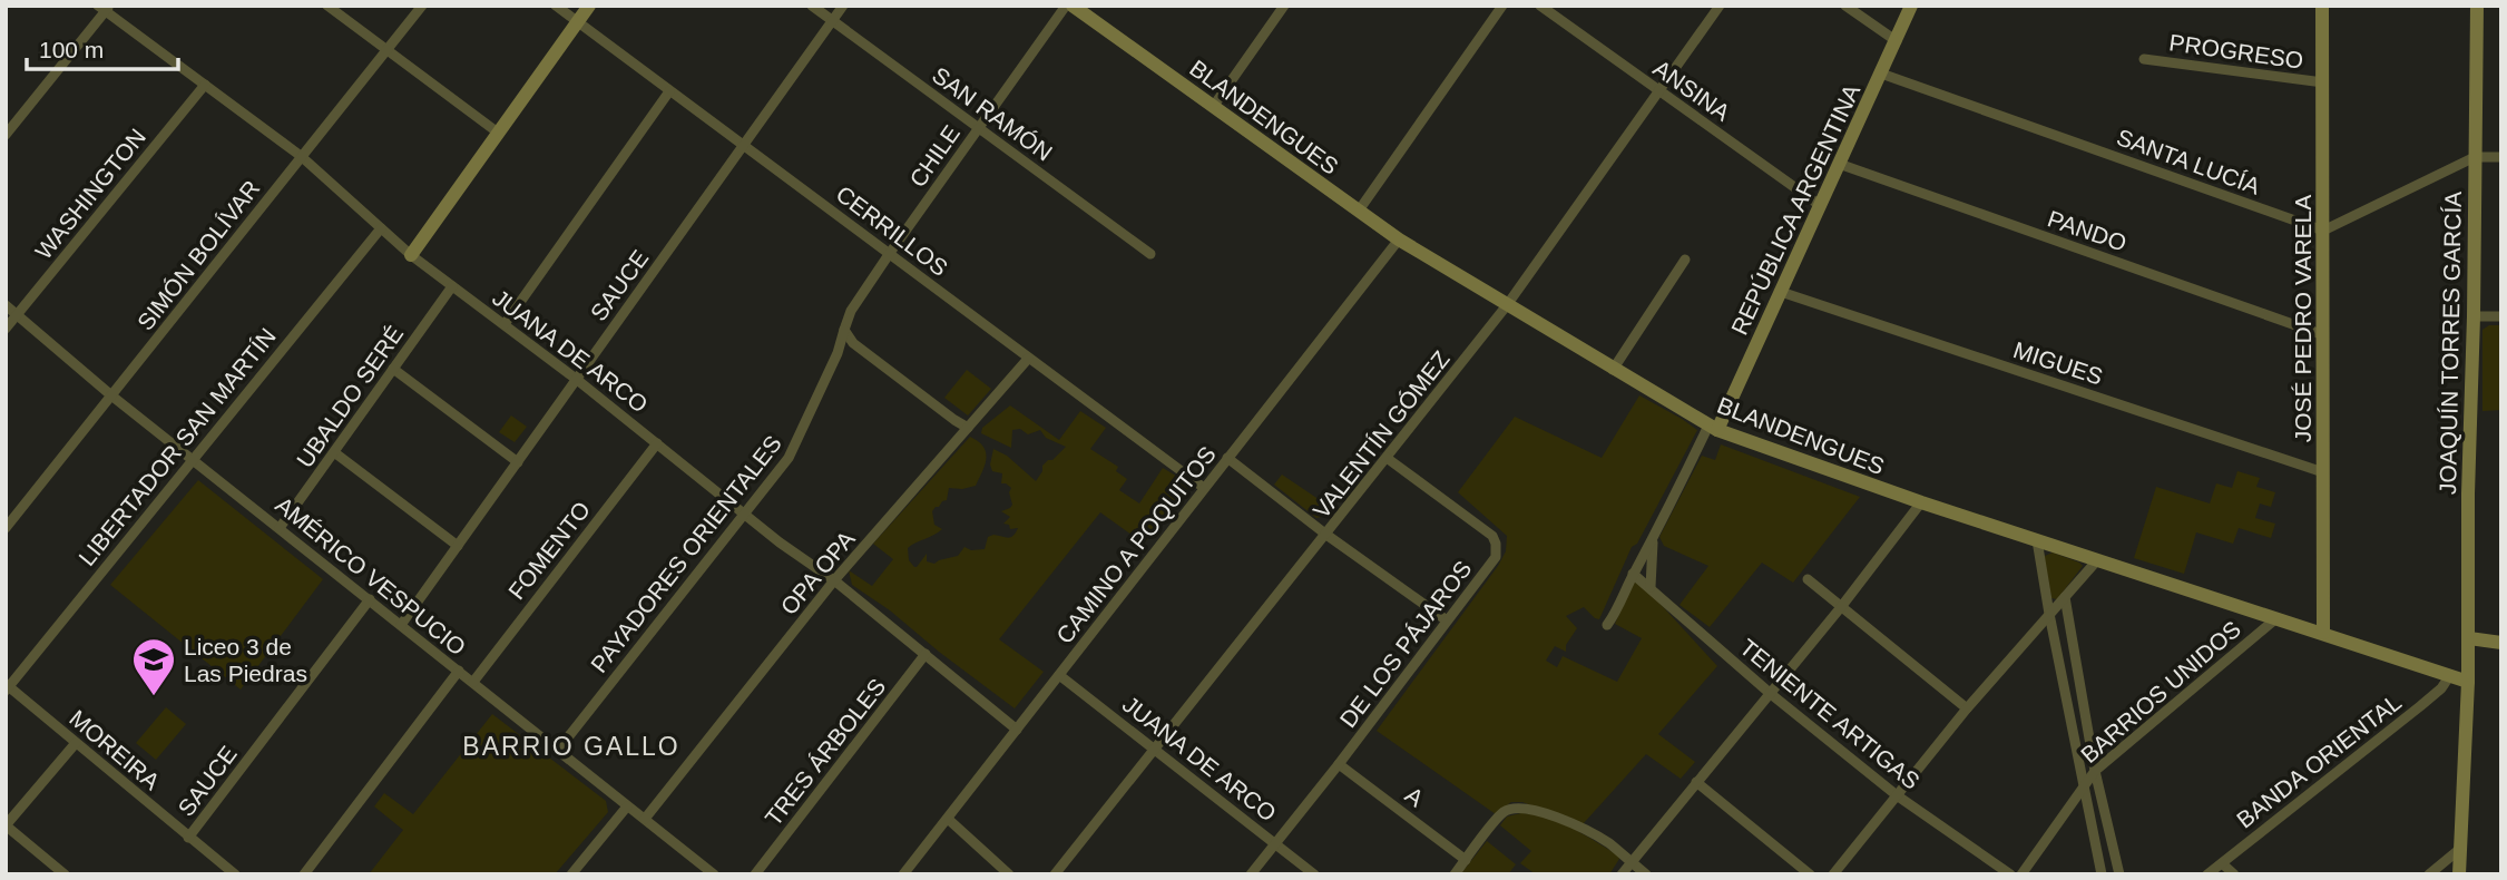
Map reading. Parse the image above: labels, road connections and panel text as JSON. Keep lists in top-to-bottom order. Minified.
{"streets":{"street":["PROGRESO","ANSINA","SAN RAMÓN","BLANDENGUES","CHILE","SANTA LUCÍA","WASHINGTON","REPÚBLICA ARGENTINA","CERRILLOS","PANDO","SIMÓN BOLÍVAR","SAUCE","JOSÉ PEDRO VARELA","JOAQUÍN TORRES GARCÍA","JUANA DE ARCO","MIGUES","UBALDO SERÉ","VALENTÍN GÓMEZ","LIBERTADOR SAN MARTÍN","CAMINO A POQUITOS","FOMENTO","PAYADORES ORIENTALES","OPA OPA","AMÉRICO VESPUCIO","DE LOS PÁJAROS","BARRIOS UNIDOS","TENIENTE ARTIGAS","MOREIRA","TRES ÁRBOLES","BANDA ORIENTAL","A"]},"crossings":[["PROGRESO","JOSÉ PEDRO VARELA"],["ANSINA","REPÚBLICA ARGENTINA"],["ANSINA","VALENTÍN GÓMEZ"],["SAN RAMÓN","CHILE"],["SAN RAMÓN","SAUCE"],["BLANDENGUES","REPÚBLICA ARGENTINA"],["BLANDENGUES","JOSÉ PEDRO VARELA"],["BLANDENGUES","JOAQUÍN TORRES GARCÍA"],["BLANDENGUES","VALENTÍN GÓMEZ"],["BLANDENGUES","CAMINO A POQUITOS"],["BLANDENGUES","BARRIOS UNIDOS"],["BLANDENGUES","BANDA ORIENTAL"],["CHILE","CERRILLOS"],["CHILE","PAYADORES ORIENTALES"],["SANTA LUCÍA","REPÚBLICA ARGENTINA"],["SANTA LUCÍA","JOSÉ PEDRO VARELA"],["WASHINGTON","JUANA DE ARCO"],["WASHINGTON","AMÉRICO VESPUCIO"],["REPÚBLICA ARGENTINA","PANDO"],["REPÚBLICA ARGENTINA","MIGUES"],["REPÚBLICA ARGENTINA","TENIENTE ARTIGAS"],["CERRILLOS","SAUCE"],["CERRILLOS","CAMINO A POQUITOS"],["CERRILLOS","OPA OPA"],["PANDO","JOSÉ PEDRO VARELA"],["SIMÓN BOLÍVAR","JUANA DE ARCO"],["SIMÓN BOLÍVAR","AMÉRICO VESPUCIO"],["SAUCE","JUANA DE ARCO"],["SAUCE","AMÉRICO VESPUCIO"],["SAUCE","MOREIRA"],["JOSÉ PEDRO VARELA","MIGUES"],["JUANA DE ARCO","UBALDO SERÉ"],["JUANA DE ARCO","VALENTÍN GÓMEZ"],["JUANA DE ARCO","LIBERTADOR SAN MARTÍN"],["JUANA DE ARCO","CAMINO A POQUITOS"],["JUANA DE ARCO","FOMENTO"],["JUANA DE ARCO","PAYADORES ORIENTALES"],["JUANA DE ARCO","OPA OPA"],["JUANA DE ARCO","DE LOS PÁJAROS"],["JUANA DE ARCO","TRES ÁRBOLES"],["UBALDO SERÉ","AMÉRICO VESPUCIO"],["VALENTÍN GÓMEZ","DE LOS PÁJAROS"],["LIBERTADOR SAN MARTÍN","AMÉRICO VESPUCIO"],["LIBERTADOR SAN MARTÍN","MOREIRA"],["FOMENTO","AMÉRICO VESPUCIO"],["PAYADORES ORIENTALES","AMÉRICO VESPUCIO"],["OPA OPA","AMÉRICO VESPUCIO"],["DE LOS PÁJAROS","A"]],"districts":["BARRIO GALLO"],"places":{"school or university":["Liceo 3 de Las Piedras"]},"scale_bar":"100 m"}
